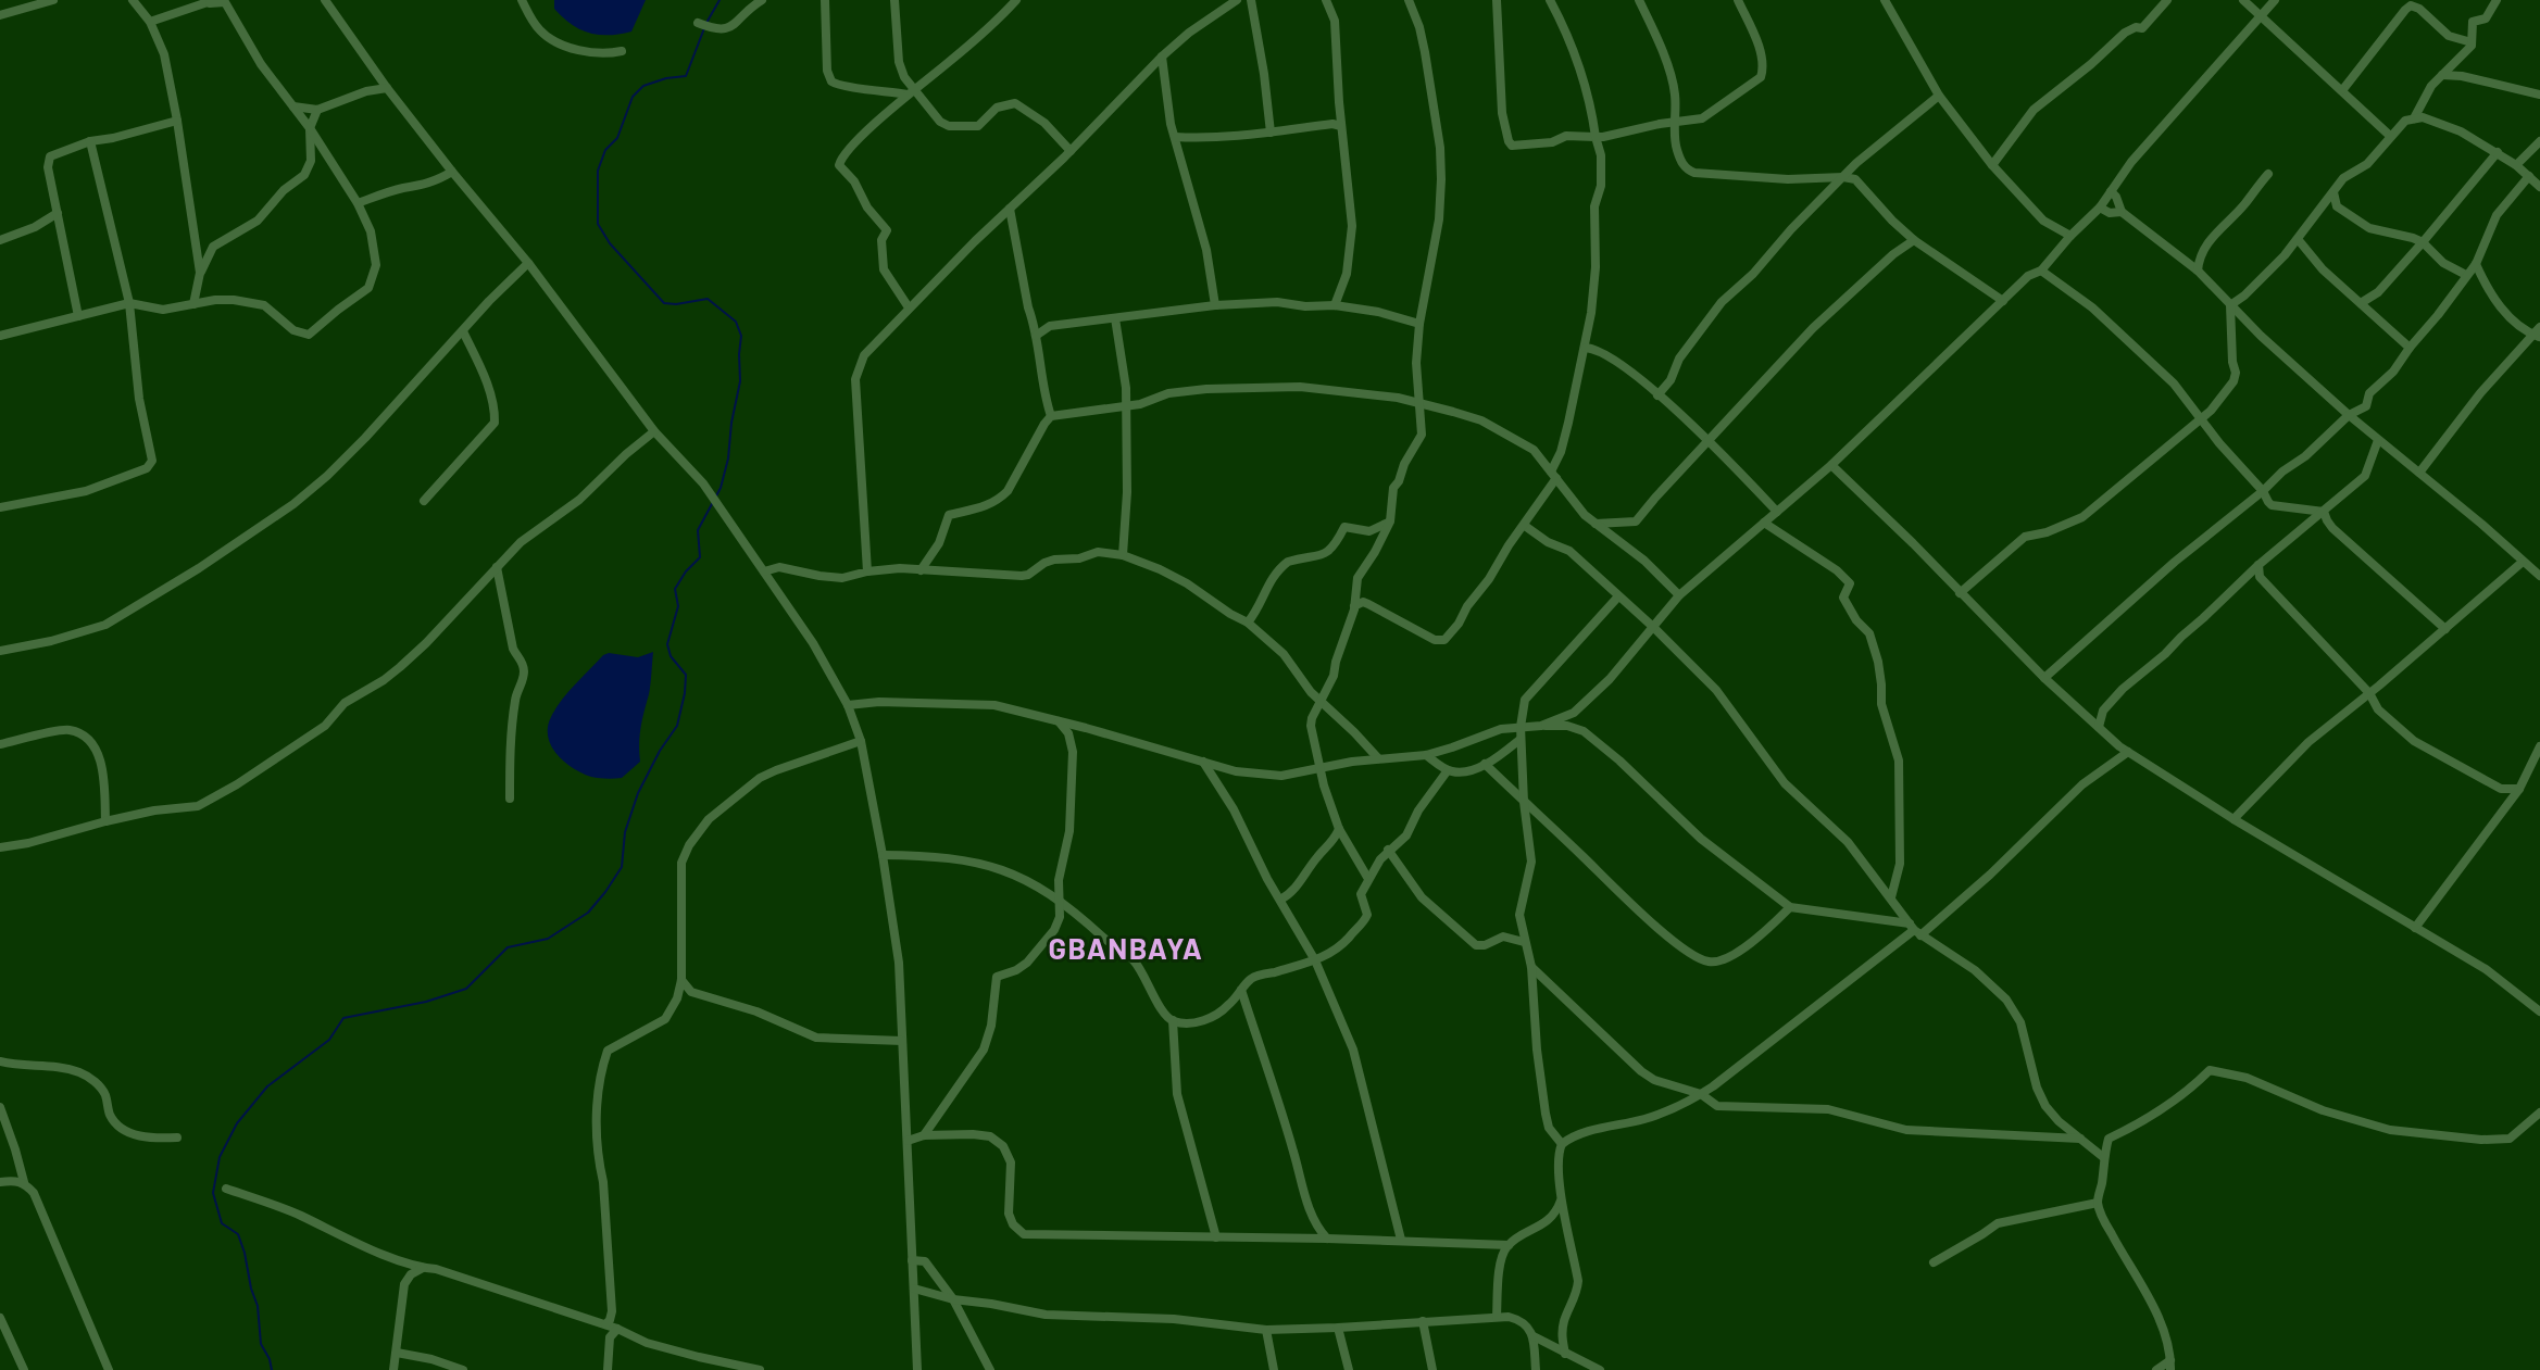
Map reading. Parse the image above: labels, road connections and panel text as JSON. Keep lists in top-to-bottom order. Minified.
{"districts":["GBANBAYA"]}
